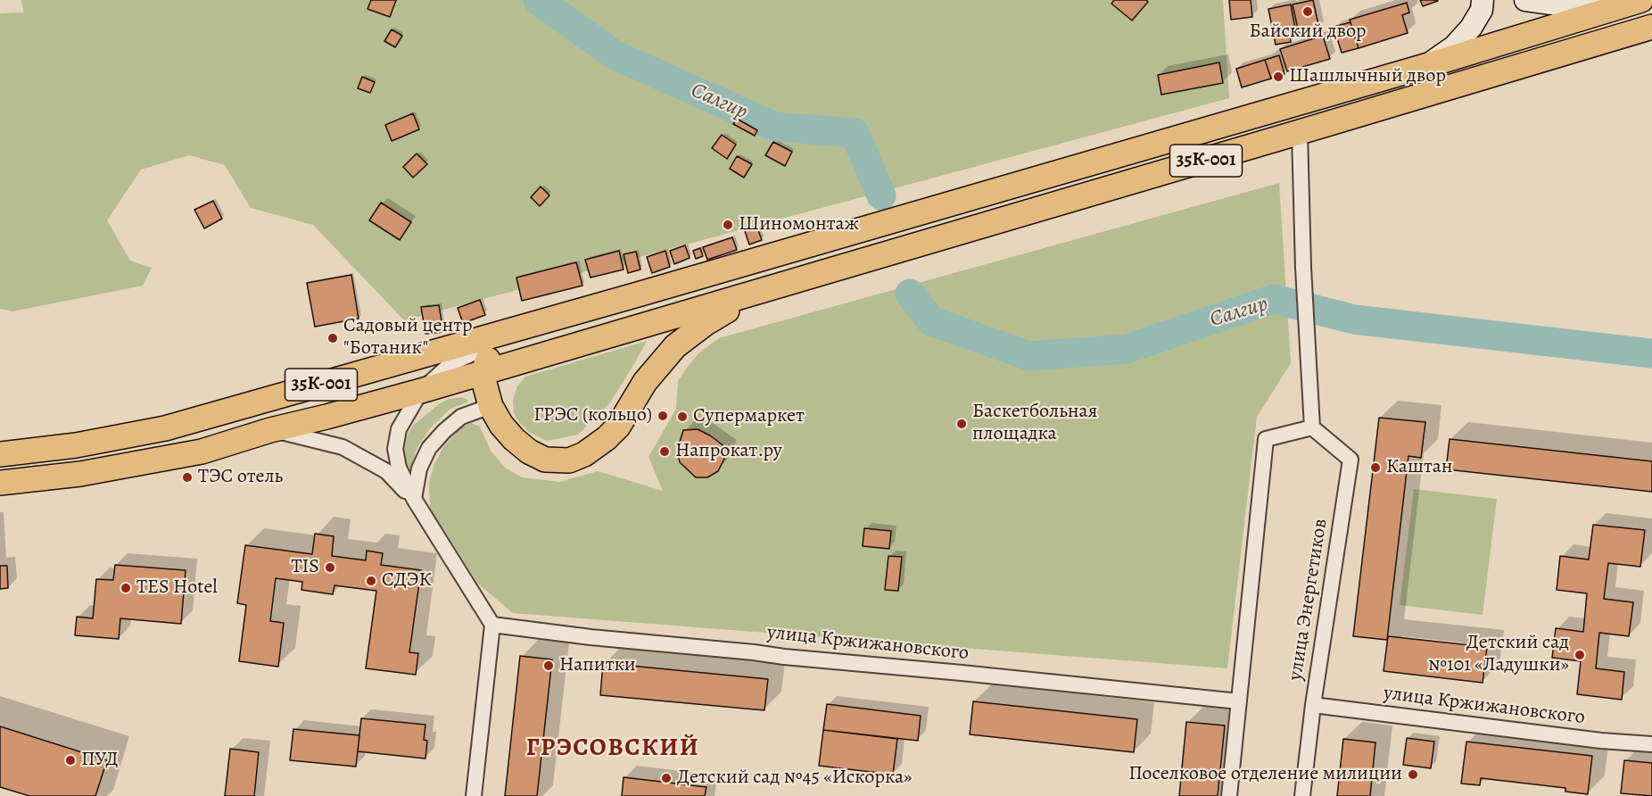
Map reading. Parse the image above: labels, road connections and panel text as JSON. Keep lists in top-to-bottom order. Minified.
{"streets":{"main road":["35К-001"],"street":["улица Энергетиков","улица Кржижановского"]},"crossings":[["улица Энергетиков","улица Кржижановского"]],"districts":["ГРЭСОВСКИЙ"],"water":["Салгир"],"places":["Байский двор","Шашлычный двор","Шиномонтаж","Садовый центр \"Ботаник\"","ГРЭС (кольцо)","Супермаркет","Баскетбольная площадка","Напрокат.ру","Каштан","ТЭС отель","TIS","СДЭК","TES Hotel","Детский сад №101 «Ладушки»","Напитки","ПУД","Поселковое отделение милиции","Детский сад №45 «Искорка»"]}
